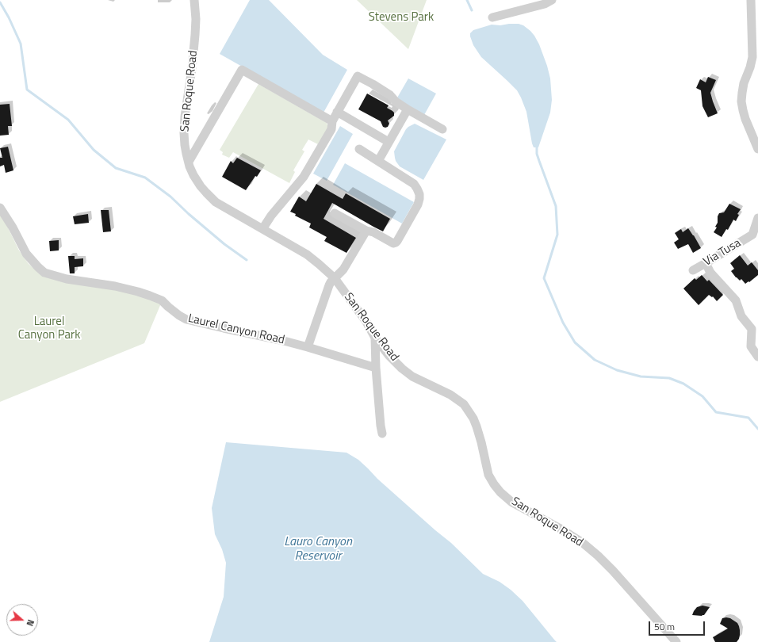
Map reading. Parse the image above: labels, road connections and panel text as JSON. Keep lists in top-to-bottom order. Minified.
{"streets":{"street":["San Roque Road","Via Tusa","Laurel Canyon Road"]},"water":["Lauro Canyon Reservoir"],"parks":["Stevens Park","Laurel Canyon Park"],"scale_bar":"50 m","north":"right"}
